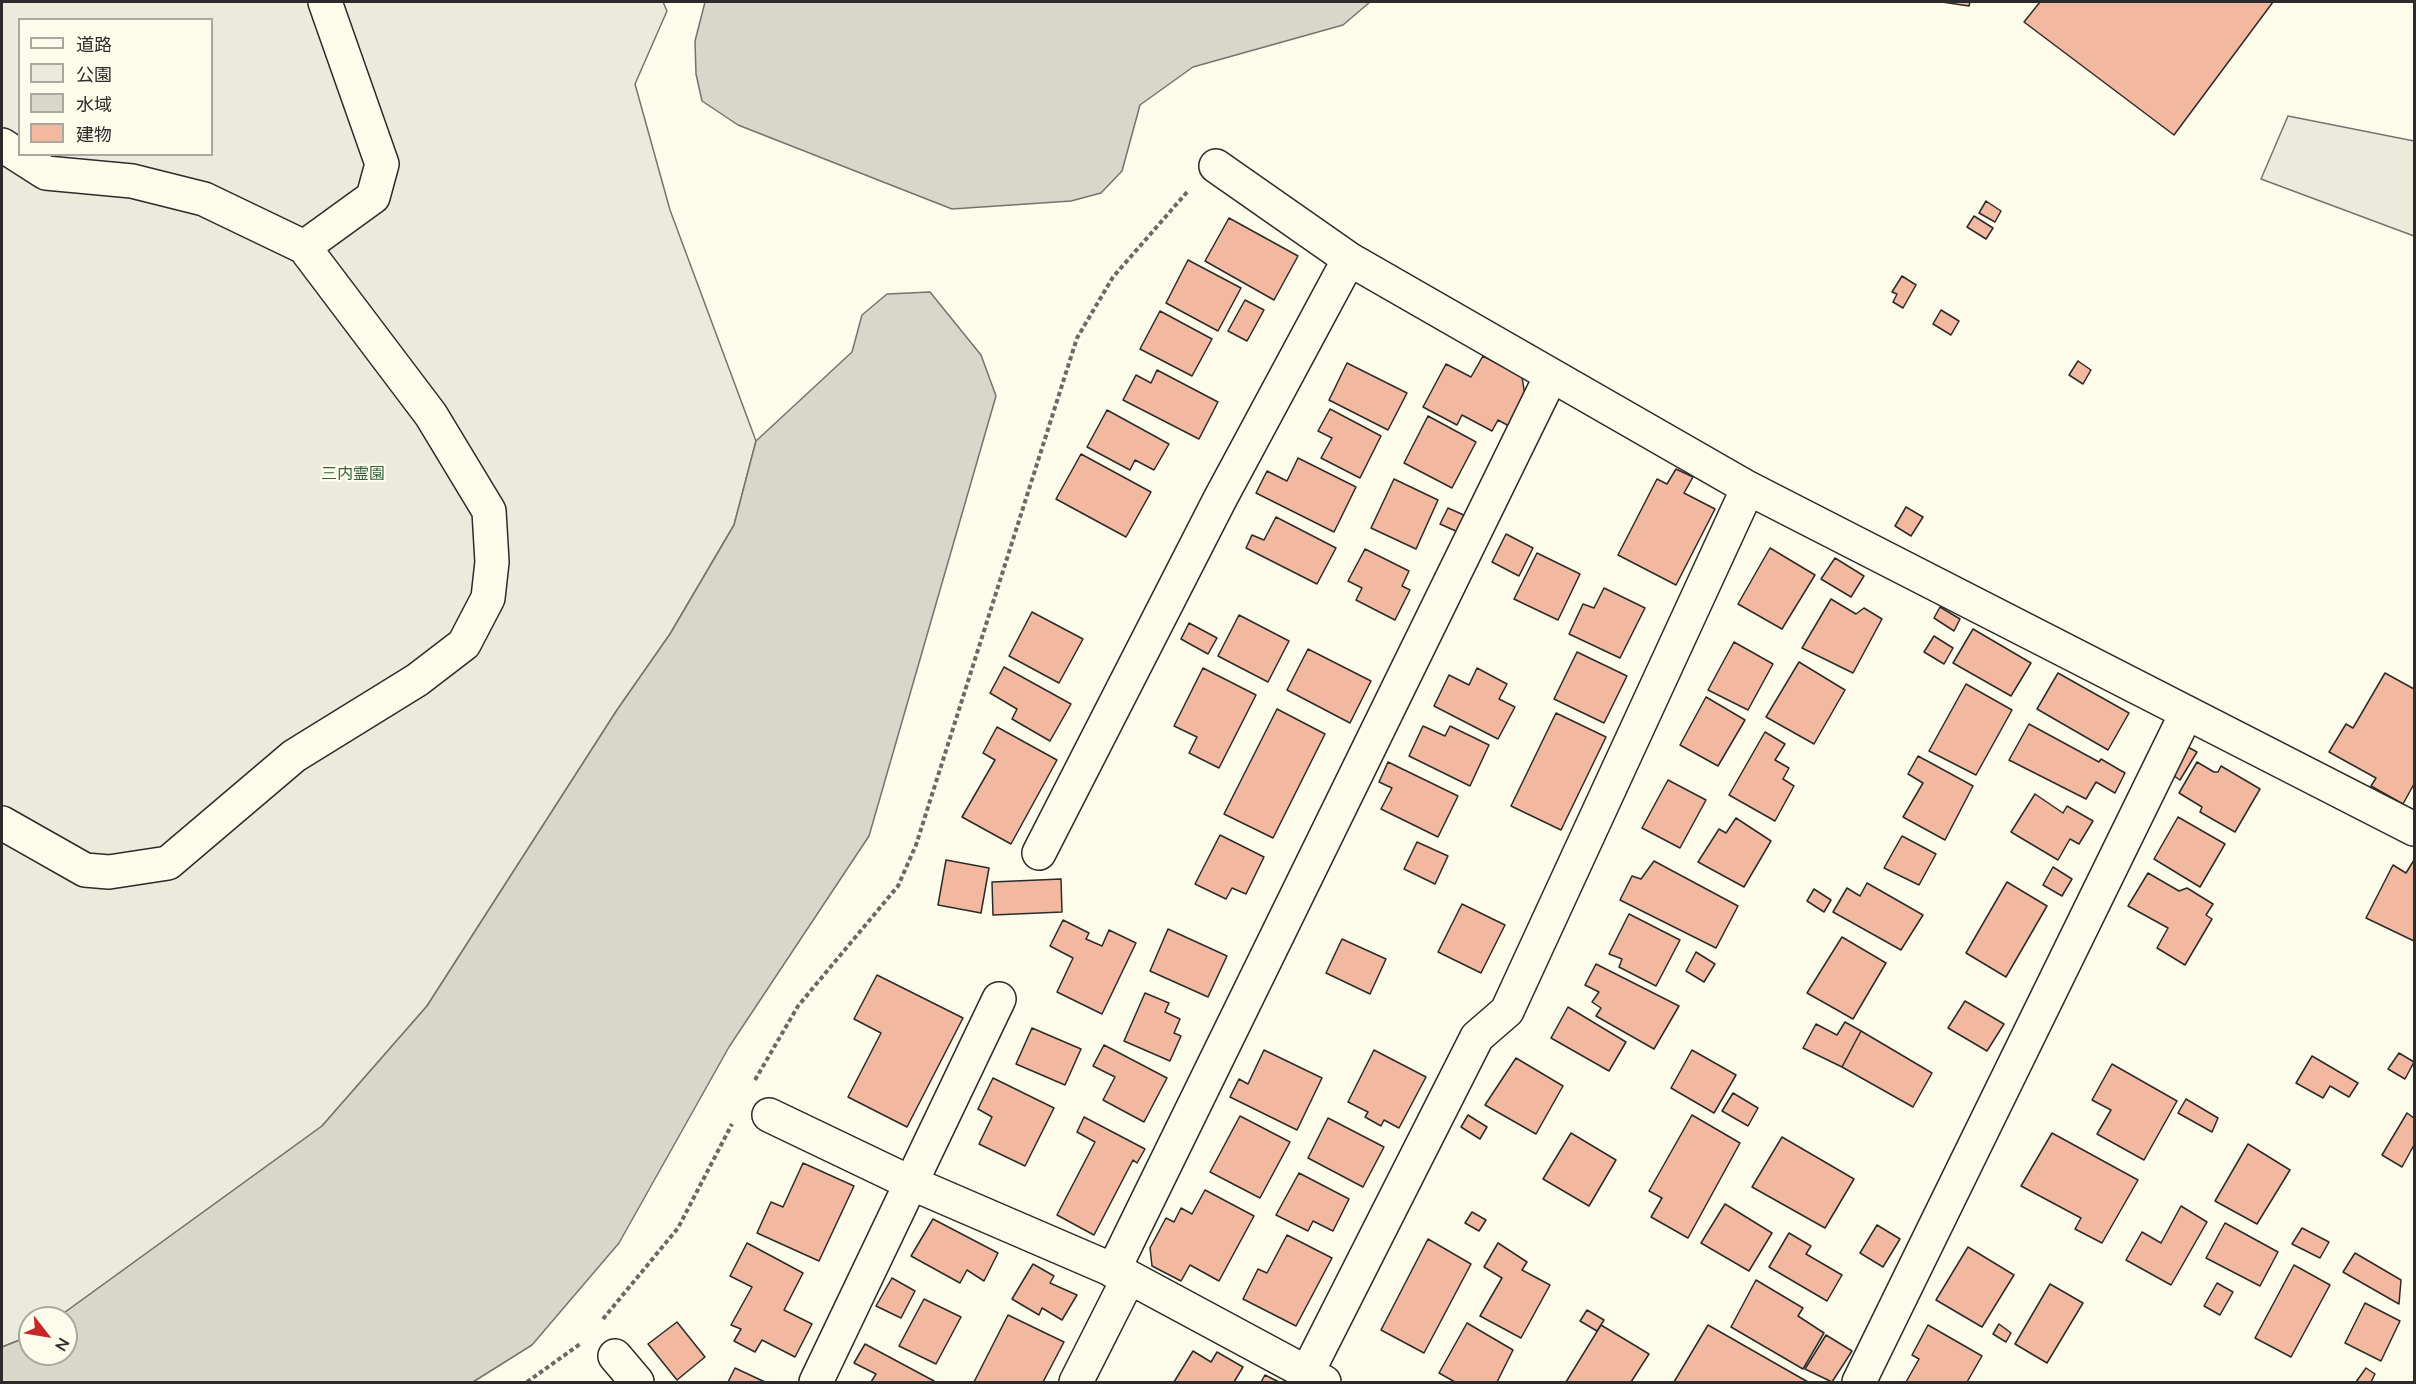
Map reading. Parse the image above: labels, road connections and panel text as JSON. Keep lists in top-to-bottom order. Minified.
{"parks":["三内霊園"],"legend":["道路","公園","水域","建物"],"north":"bottom right"}
